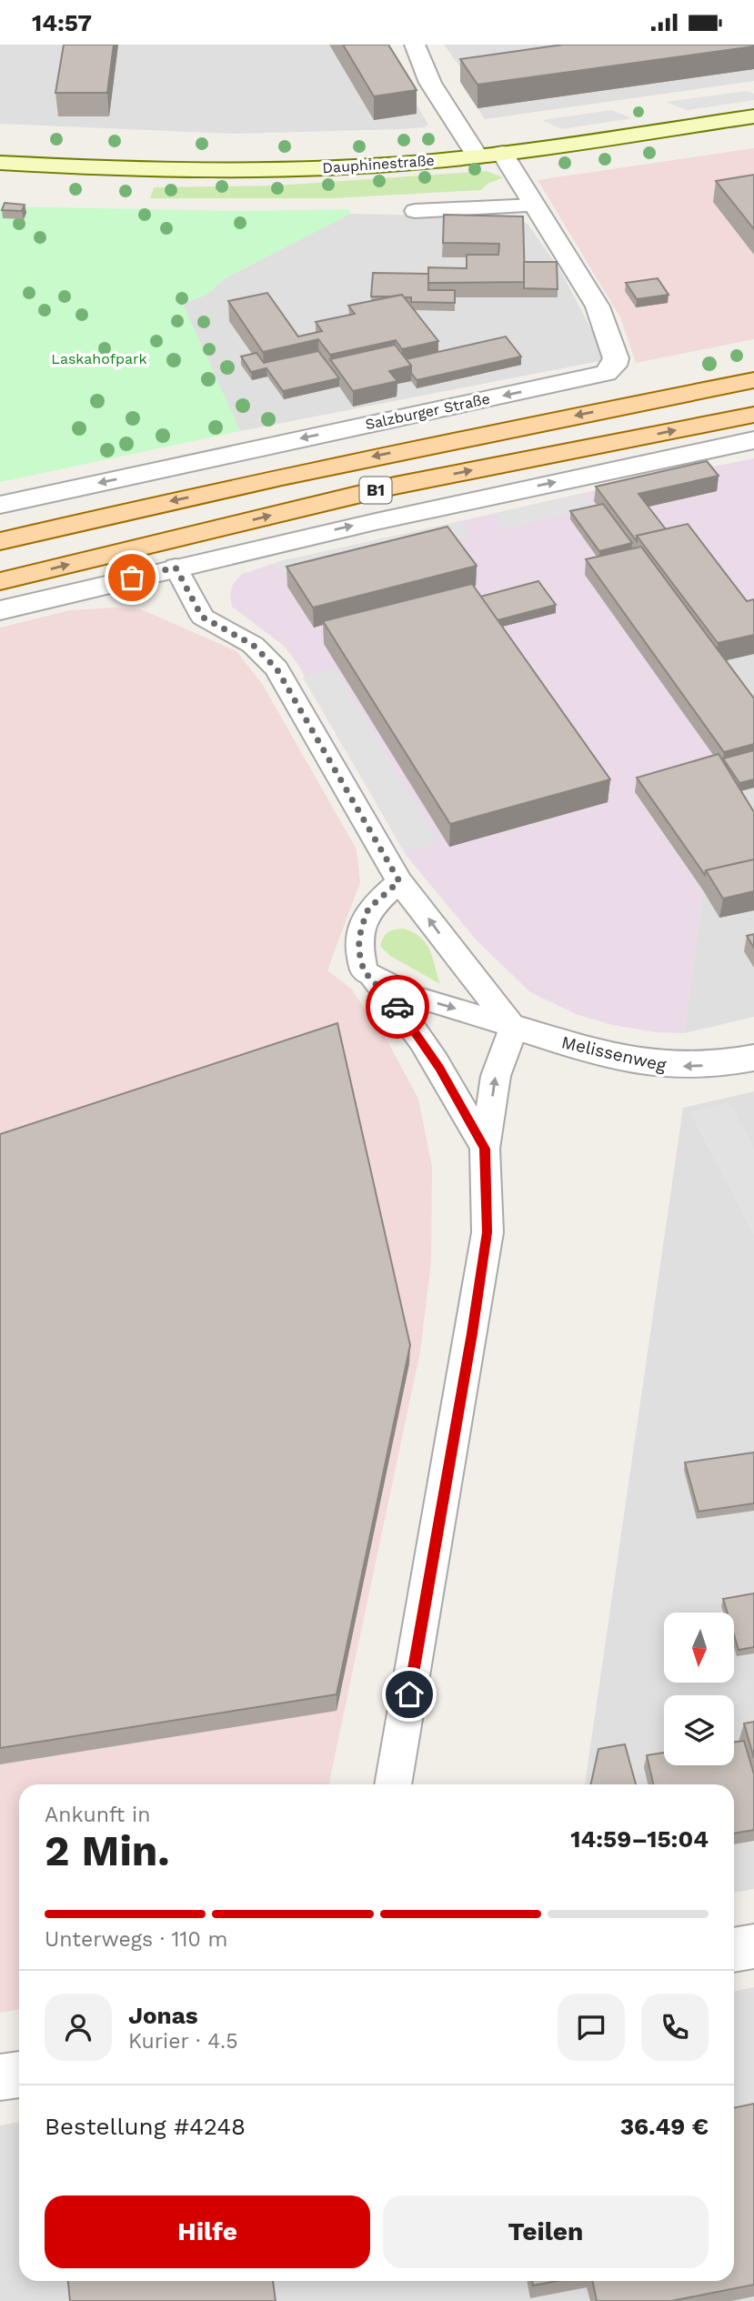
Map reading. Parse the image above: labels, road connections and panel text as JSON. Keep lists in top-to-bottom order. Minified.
{"streets":{"main road":["Dauphinestraße","Salzburger Straße","B1"],"street":["Melissenweg"]},"crossings":[["Dauphinestraße","Salzburger Straße"]],"one_way":["Melissenweg"],"parks":["Laskahofpark"],"north":"bottom","page":{"status":"14:57","heading":["2 Min.","Ankunft in","14:59–15:04"],"panel":["Jonas","Kurier · 4.5","Bestellung #4248","36.49 €"],"bar":"Unterwegs · 110 m","buttons":["Hilfe","Teilen"]}}
